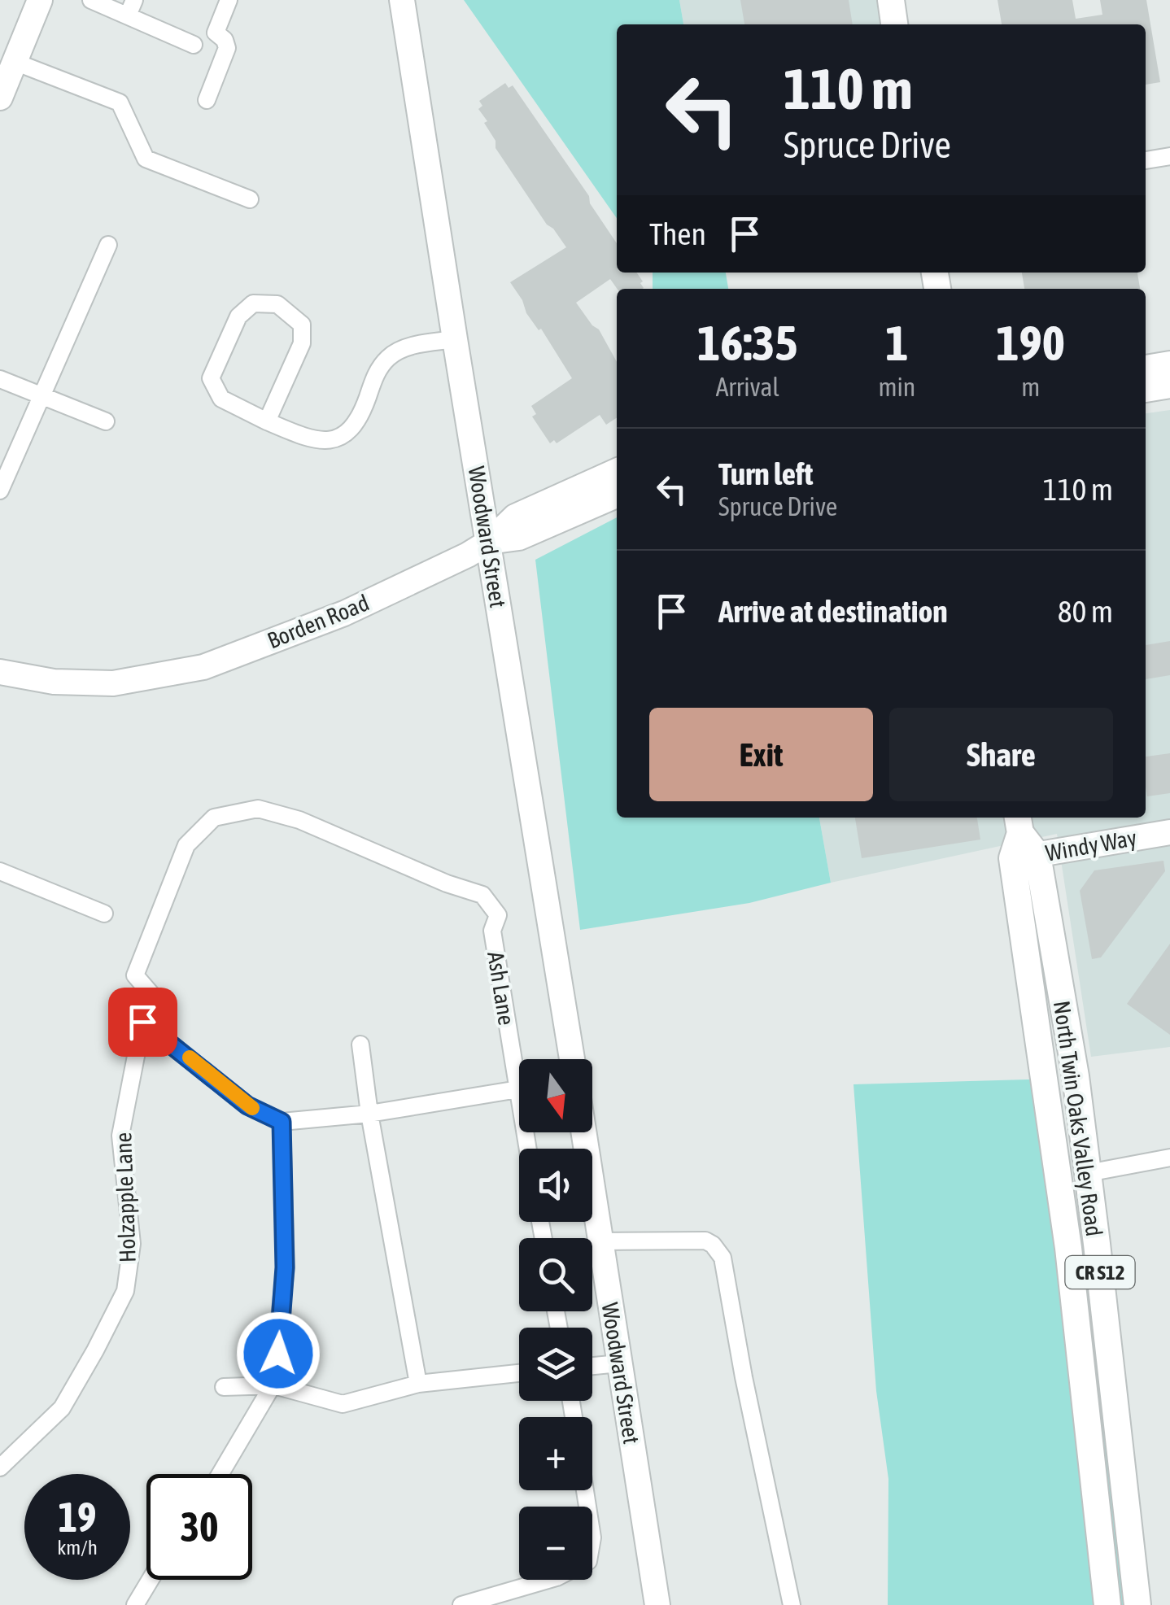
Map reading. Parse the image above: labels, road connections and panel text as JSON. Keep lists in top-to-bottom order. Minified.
{"streets":{"main road":["Woodward Street","Borden Road","Windy Way","North Twin Oaks Valley Road","CR S12"],"street":["Ash Lane","Holzapple Lane"]},"crossings":[["Woodward Street","Borden Road"],["Windy Way","North Twin Oaks Valley Road"],["Ash Lane","Holzapple Lane"]],"north":"bottom","page":{"turn":["110 m","Spruce Drive"],"then":"Then","eta":["16:35","Arrival","1","min","190","m"],"list":[{"name":"Turn left","note":"Spruce Drive","value":"110 m"},{"name":"Arrive at destination","value":"80 m"}],"buttons":["Exit","Share"],"map_buttons":["+","−"],"speed":"19 km/h","limit":"30"}}
